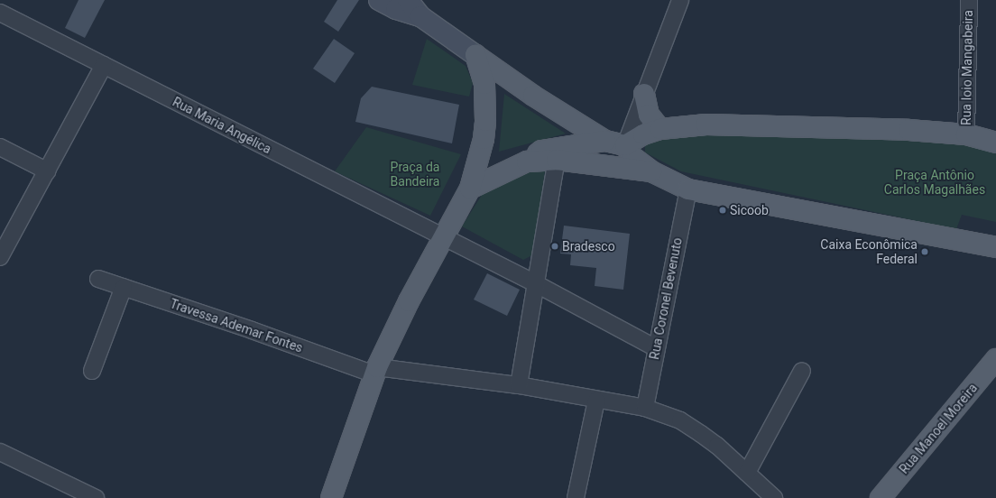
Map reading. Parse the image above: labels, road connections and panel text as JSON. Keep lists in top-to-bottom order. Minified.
{"streets":{"main road":["Rua Manoel Moreira"],"street":["Rua Ioio Mangabeira","Rua Maria Angélica","Rua Coronel Bevenuto","Travessa Ademar Fontes"]},"parks":["Praça da Bandeira","Praça Antônio Carlos Magalhães"],"places":["Sicoob","Bradesco","Caixa Econômica Federal"]}
